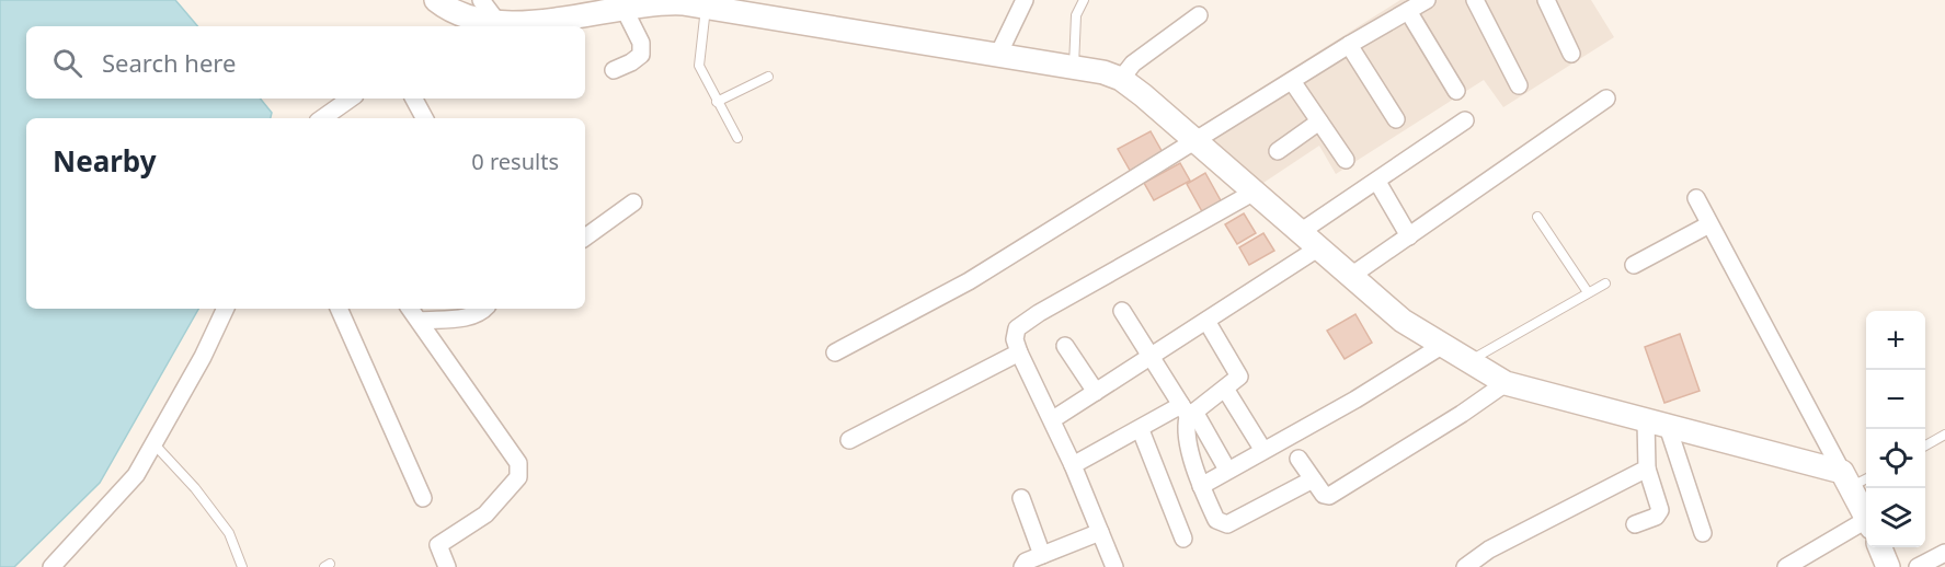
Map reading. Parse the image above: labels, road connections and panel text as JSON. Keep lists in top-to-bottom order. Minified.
{"page":{"search":"Search here","heading":["Nearby","0 results"],"map_buttons":["+","−"]}}
